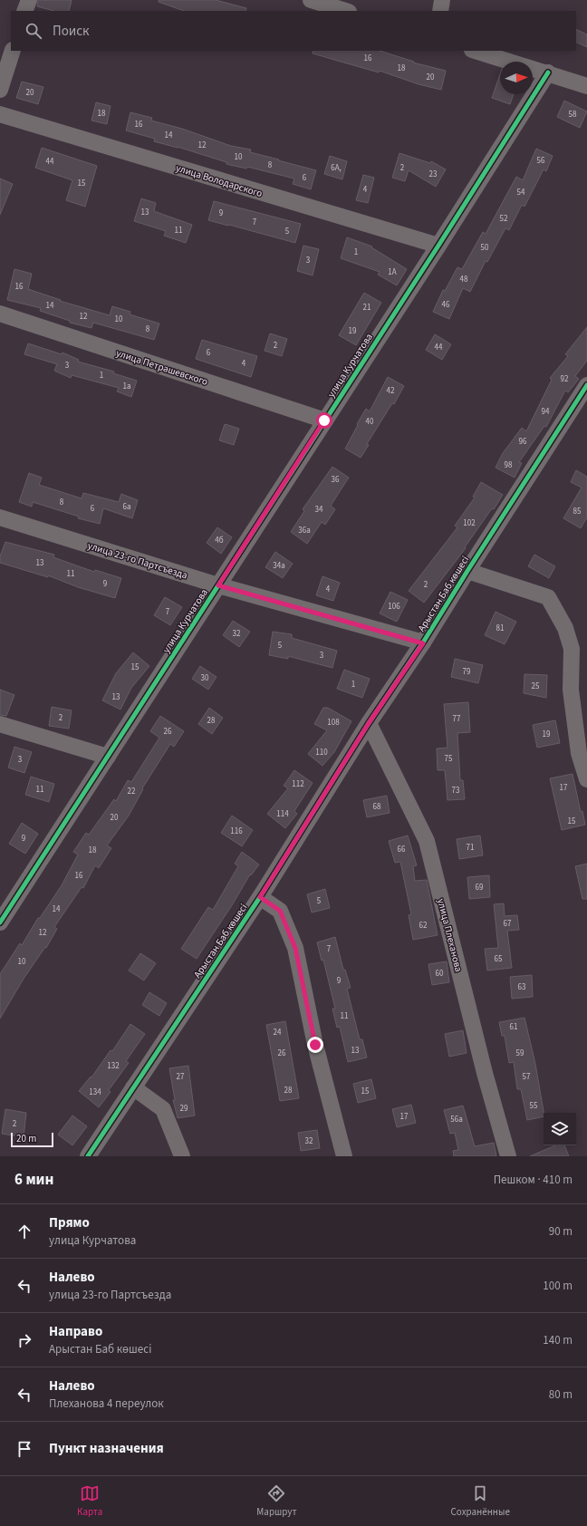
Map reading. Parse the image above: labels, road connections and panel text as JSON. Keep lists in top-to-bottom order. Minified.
{"streets":{"street":["улица Володарского","улица Курчатова","улица Петрашевского","улица 23-го Партсъезда","Арыстан Баб көшесі","улица Плеханова"]},"crossings":[["улица Володарского","улица Курчатова"],["улица Курчатова","улица Петрашевского"],["улица Курчатова","улица 23-го Партсъезда"],["улица 23-го Партсъезда","Арыстан Баб көшесі"],["Арыстан Баб көшесі","улица Плеханова"]],"house_numbers":["16","18","20","20","18","58","16","14","12","10","56","44","8","6А,","2","23","6","15","4","54","13","9","52","7","11","5","50","1","3","1А","48","16","46","14","21","12","10","8","19","2","44","6","4","3","1","92","1а","42","94","40","96","98","36","8","6а","6","34","85","102","36а","4б","13","34а","11","9","2","4","106","7","81","32","5","3","15","79","30","1","25","13","2","77","28","108","26","19","110","75","3","112","17","11","73","22","68","114","20","15","116","9","71","66","18","16","69","5","14","67","62","12","7","65","10","60","9","63","11","61","24","13","26","59","132","27","57","28","15","134","55","29","17","56а","2","32"],"scale_bar":"20 m","north":"right","page":{"search":"Поиск","scale":"20 m","heading":["6 мин","Пешком · 410 m"],"list":[["Прямо","улица Курчатова","90 m"],["Налево","улица 23-го Партсъезда","100 m"],["Направо","Арыстан Баб көшесі","140 m"],["Налево","Плеханова 4 переулок","80 m"],"Пункт назначения"],"nav":["Карта","Маршрут","Сохранённые"]}}
